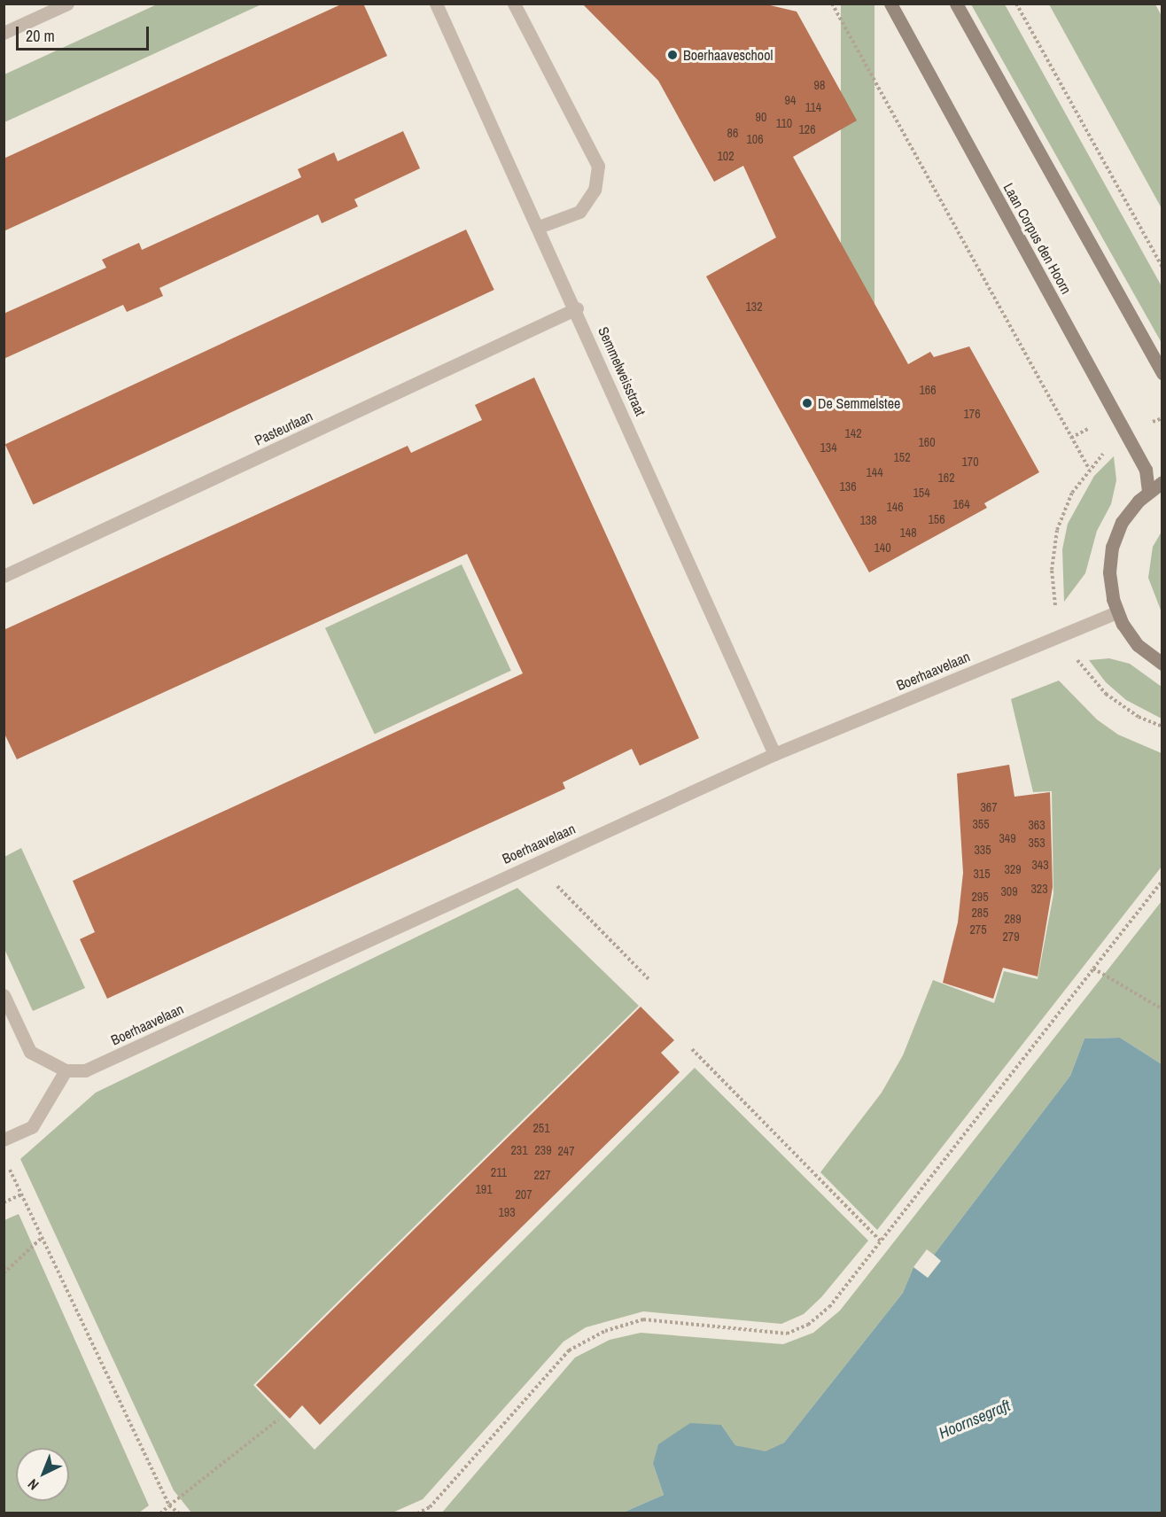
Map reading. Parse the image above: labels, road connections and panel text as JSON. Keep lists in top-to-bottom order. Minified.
{"streets":{"main road":["Laan Corpus den Hoorn"],"street":["Semmelweisstraat","Pasteurlaan","Boerhaavelaan"]},"crossings":[["Semmelweisstraat","Pasteurlaan"],["Semmelweisstraat","Boerhaavelaan"]],"water":["Hoornsegraft"],"places":["Boerhaaveschool","De Semmelstee"],"house_numbers":["98","94","114","90","110","126","86","106","102","132","166","176","142","160","134","152","170","144","162","136","154","164","146","156","138","148","140","367","355","363","349","353","335","343","329","315","323","309","295","285","289","275","279","251","231","239","247","211","227","191","207","193"],"scale_bar":"20 m","north":"bottom left"}
